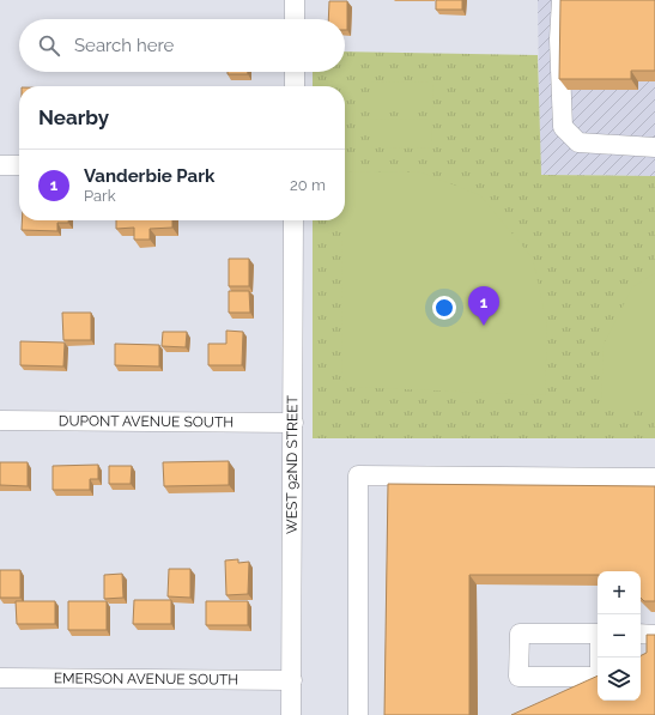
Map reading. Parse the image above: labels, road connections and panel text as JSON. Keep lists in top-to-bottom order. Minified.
{"streets":{"street":["DUPONT AVENUE SOUTH","WEST 92ND STREET","EMERSON AVENUE SOUTH"]},"crossings":[["DUPONT AVENUE SOUTH","WEST 92ND STREET"],["WEST 92ND STREET","EMERSON AVENUE SOUTH"]],"page":{"search":"Search here","heading":"Nearby","list":[{"mark":"1","name":"Vanderbie Park","note":"Park","value":"20 m"}],"pins":"1","map_buttons":["+","−"]}}
